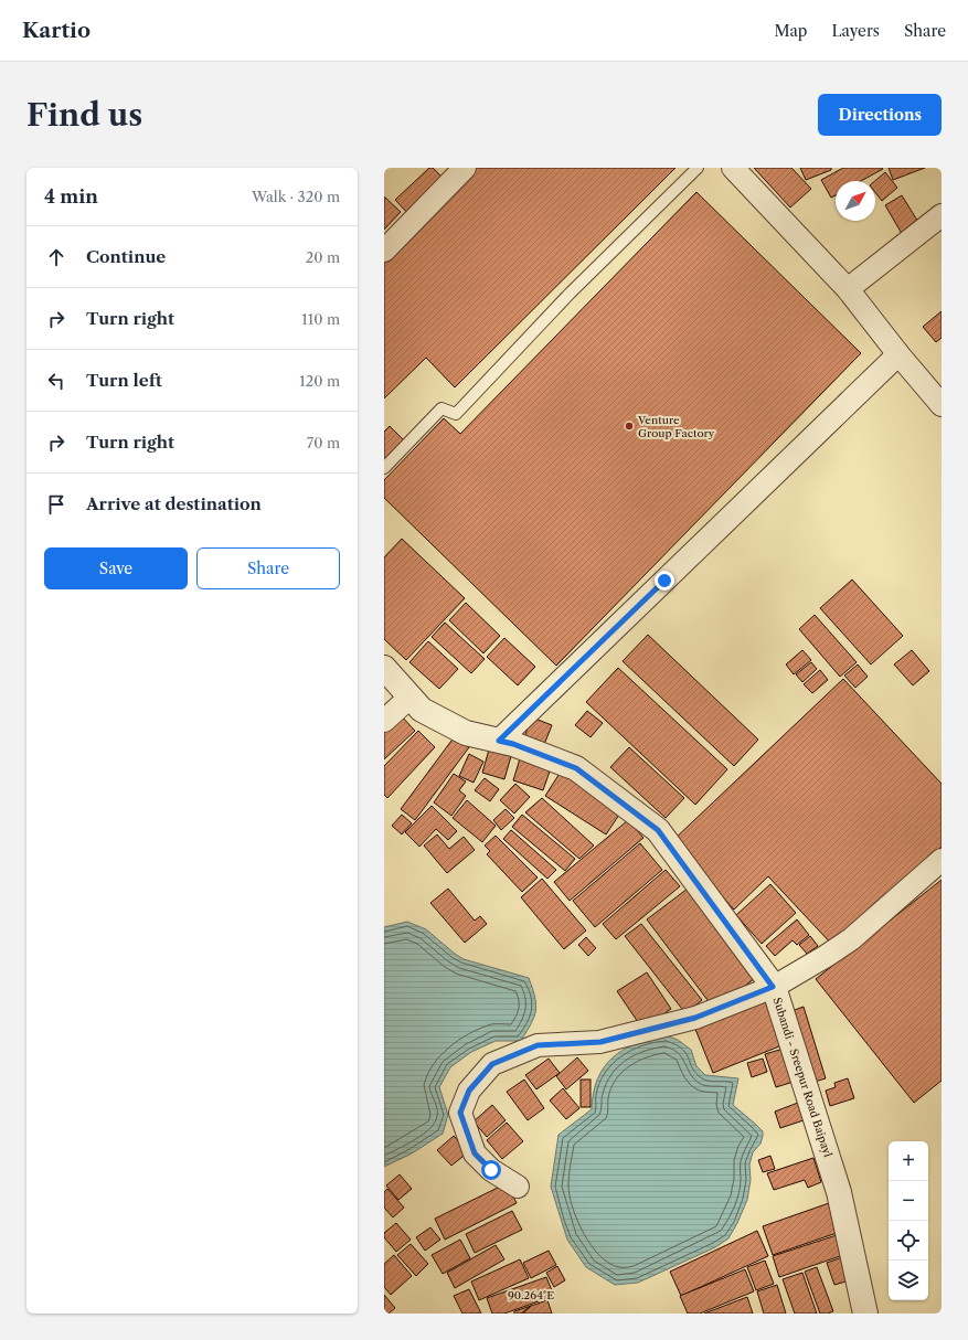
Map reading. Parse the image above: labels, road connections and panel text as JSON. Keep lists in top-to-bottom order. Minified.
{"streets":{"street":["Subandi - Sreepur Road Baipayl"]},"places":["Venture Group Factory"],"north":"top right","page":{"header":"Kartio","nav":["Map","Layers","Share"],"buttons":["Directions",["Save","Share"]],"title":"Find us","heading":["4 min","Walk · 320 m"],"list":[["Continue","20 m"],["Turn right","110 m"],["Turn left","120 m"],["Turn right","70 m"],"Arrive at destination"],"map_buttons":["+","−"]},"coordinates":["90.264°E"]}
